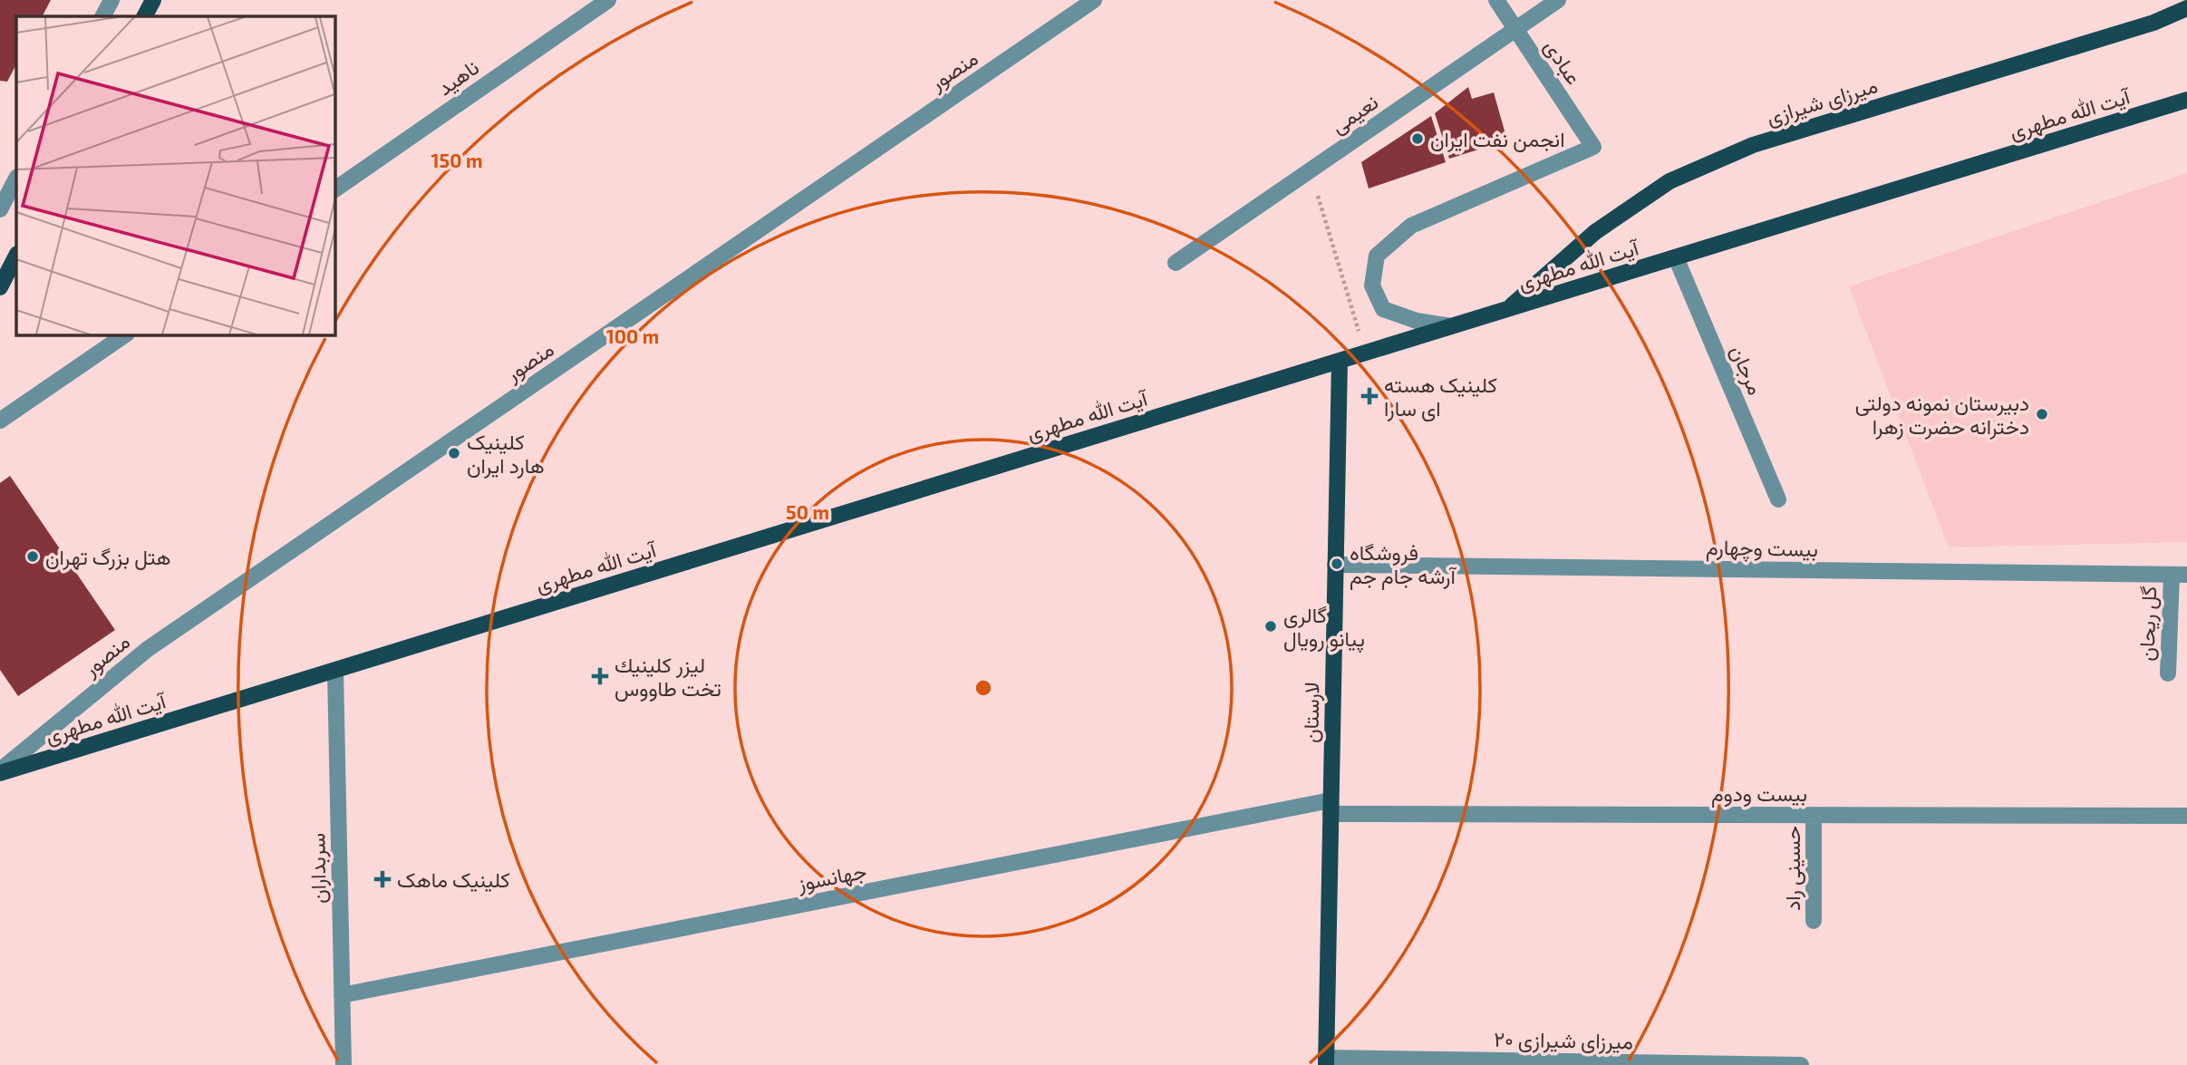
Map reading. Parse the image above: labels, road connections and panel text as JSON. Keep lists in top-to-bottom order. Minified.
{"streets":{"main road":["میرزای شیرازی","آیت الله مطهری","لارستان"],"street":["عبادی","منصور","ناهید","نعیمی","مرجان","بیست وچهارم","گل ریحان","بیست ودوم","سربداران","حسینی راد","جهانسوز","میرزای شیرازی ۲۰"]},"crossings":[["عبادی","نعیمی"],["عبادی","آیت الله مطهری"],["منصور","آیت الله مطهری"],["میرزای شیرازی","آیت الله مطهری"],["آیت الله مطهری","مرجان"],["آیت الله مطهری","لارستان"],["آیت الله مطهری","سربداران"],["بیست وچهارم","گل ریحان"],["بیست وچهارم","لارستان"],["لارستان","بیست ودوم"],["لارستان","جهانسوز"],["لارستان","میرزای شیرازی ۲۰"],["بیست ودوم","حسینی راد"],["بیست ودوم","جهانسوز"],["سربداران","جهانسوز"]],"places":{"other":["انجمن نفت ایران","دبیرستان نمونه دولتی دخترانه حضرت زهرا","کلینیک هارد ایران","هتل بزرگ تهران","فروشگاه آرشه جام جم","گالری پیانو رویال"],"health":["کلینیک هسته ای سارا","ليزر كلينيك تخت طاووس","کلینیک ماهک"]},"rings":["150 m","100 m","50 m"]}
